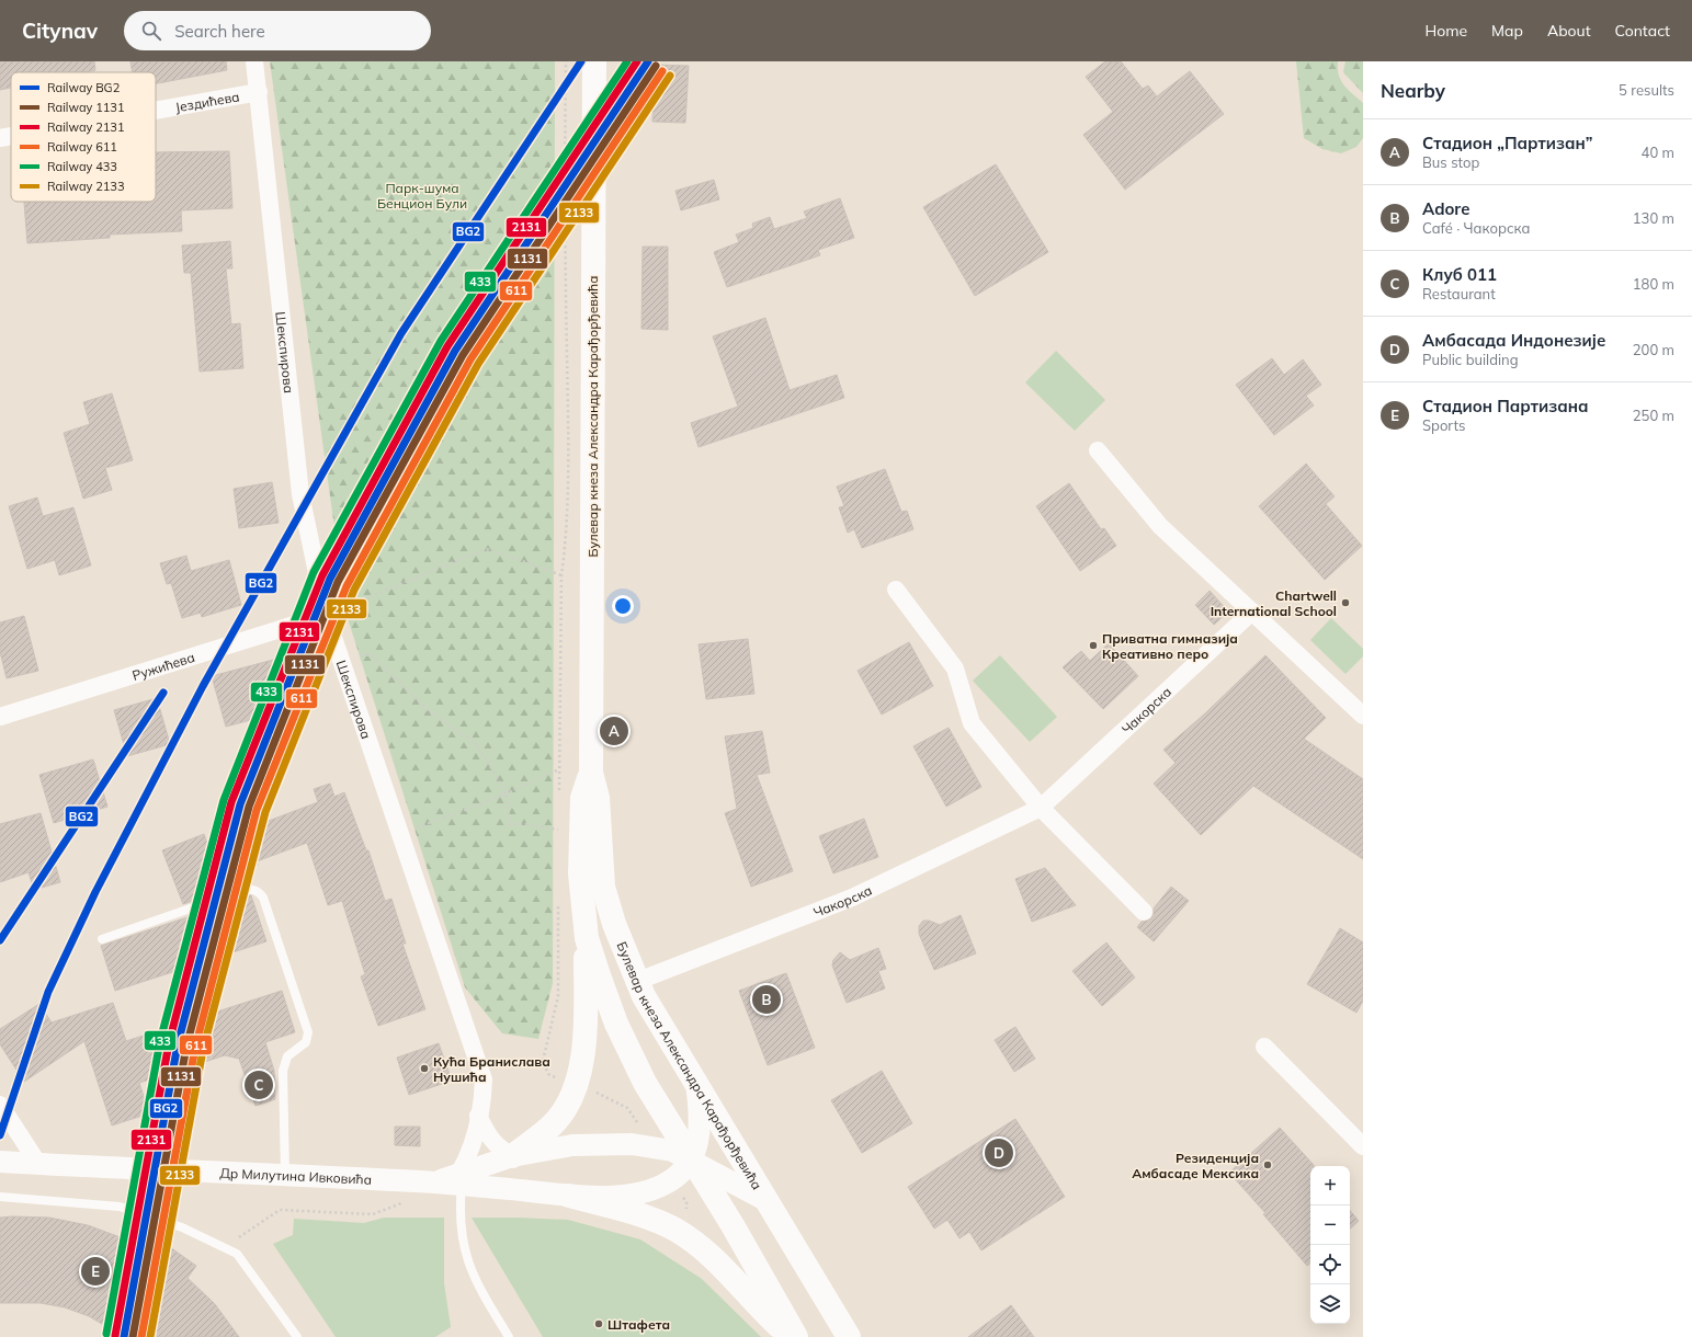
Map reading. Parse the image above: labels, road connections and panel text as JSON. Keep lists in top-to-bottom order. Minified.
{"streets":{"main road":["Булевар кнеза Александра Карађорђевића"],"street":["Јездићева","Шекспирова","Ружићева","Чакорска","Др Милутина Ивковића"]},"crossings":[["Јездићева","Шекспирова"],["Шекспирова","Ружићева"],["Шекспирова","Др Милутина Ивковића"],["Булевар кнеза Александра Карађорђевића","Чакорска"],["Булевар кнеза Александра Карађорђевића","Др Милутина Ивковића"]],"parks":["Парк-шума Бенцион Були"],"places":["Chartwell International School","Приватна гимназија Креативно перо","Кућа Бранислава Нушића","Резиденција Амбасаде Мексика","Штафета"],"lines":["rail line BG2","rail line 2131","rail line 433","rail line 1131","rail line 611","rail line 2133"],"legend":["Railway BG2","Railway 1131","Railway 2131","Railway 611","Railway 433","Railway 2133"],"page":{"header":"Citynav","search":"Search here","nav":["Home","Map","About","Contact"],"heading":["Nearby","5 results"],"list":[{"mark":"A","name":"Стадион „Партизан”","note":"Bus stop","value":"40 m"},{"mark":"B","name":"Adore","note":"Café · Чакорска","value":"130 m"},{"mark":"C","name":"Клуб 011","note":"Restaurant","value":"180 m"},{"mark":"D","name":"Амбасада Индонезије","note":"Public building","value":"200 m"},{"mark":"E","name":"Стадион Партизана","note":"Sports","value":"250 m"}],"pins":["A","B","C","D","E"],"map_buttons":["+","−"]}}
